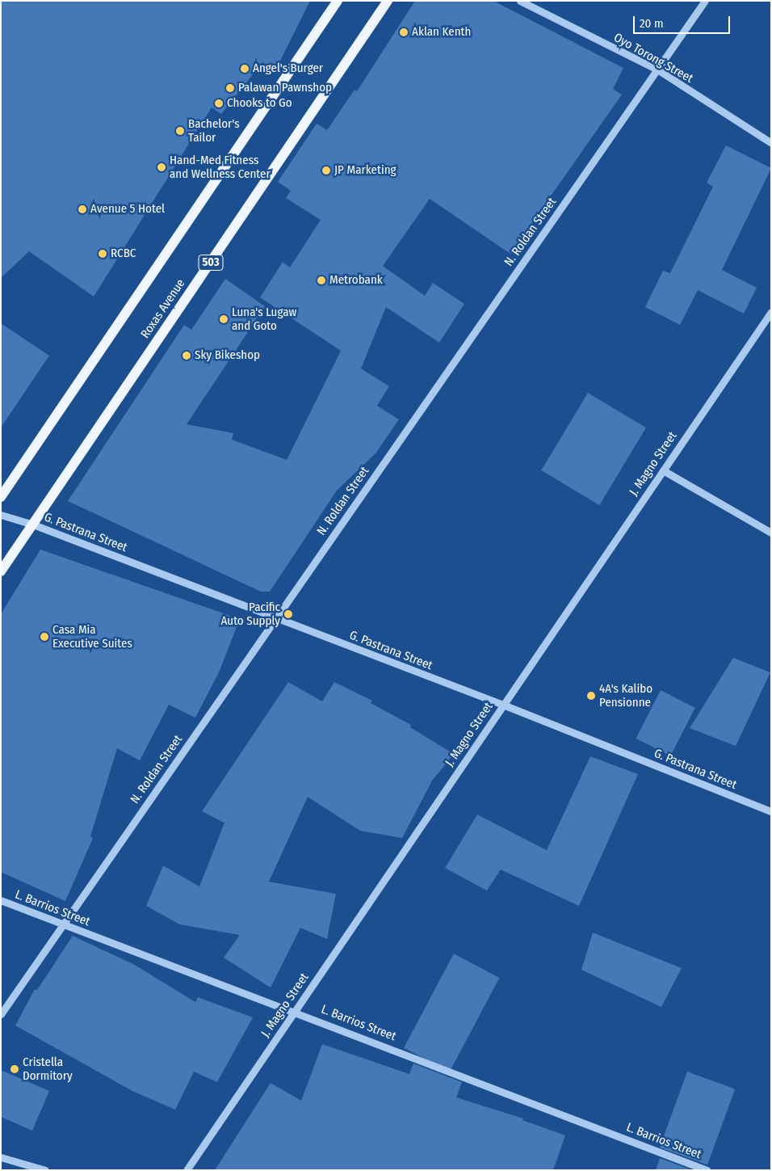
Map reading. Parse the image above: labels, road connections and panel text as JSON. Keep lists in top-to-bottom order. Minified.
{"streets":{"main road":["503","Roxas Avenue"],"street":["Oyo Torong Street","N. Roldan Street","J. Magno Street","G. Pastrana Street","L. Barrios Street"]},"crossings":[["Oyo Torong Street","N. Roldan Street"],["N. Roldan Street","G. Pastrana Street"],["N. Roldan Street","L. Barrios Street"],["Roxas Avenue","G. Pastrana Street"],["J. Magno Street","G. Pastrana Street"],["J. Magno Street","L. Barrios Street"]],"places":["Aklan Kenth","Angel's Burger","Palawan Pawnshop","Chooks to Go","Bachelor's Tailor","Hand-Med Fitness and Wellness Center","JP Marketing","Avenue 5 Hotel","RCBC","Metrobank","Luna's Lugaw and Goto","Sky Bikeshop","Pacific Auto Supply","Casa Mia Executive Suites","4A's Kalibo Pensionne","Cristella Dormitory"],"scale_bar":"20 m"}
